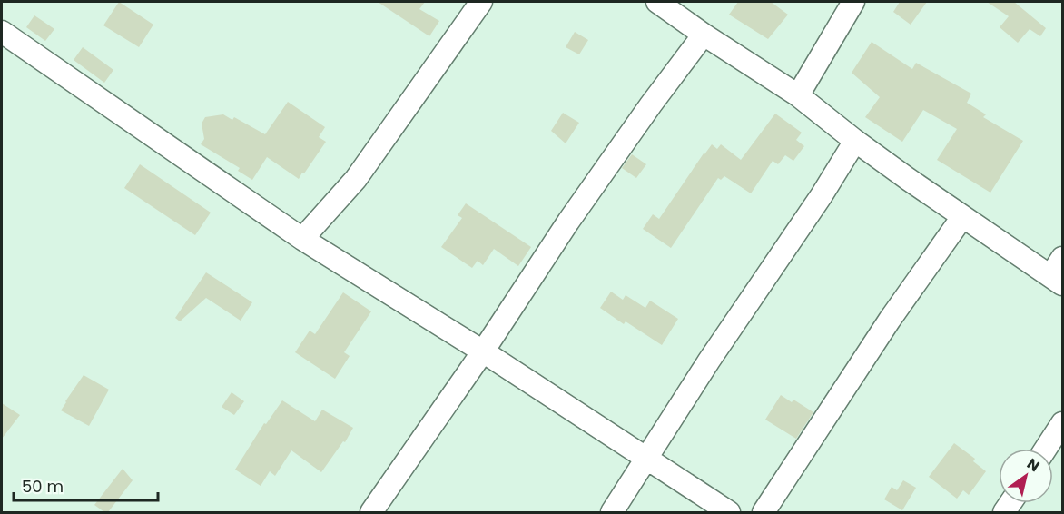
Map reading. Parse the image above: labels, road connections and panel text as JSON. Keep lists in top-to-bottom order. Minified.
{"scale_bar":"50 m","north":"top right"}
